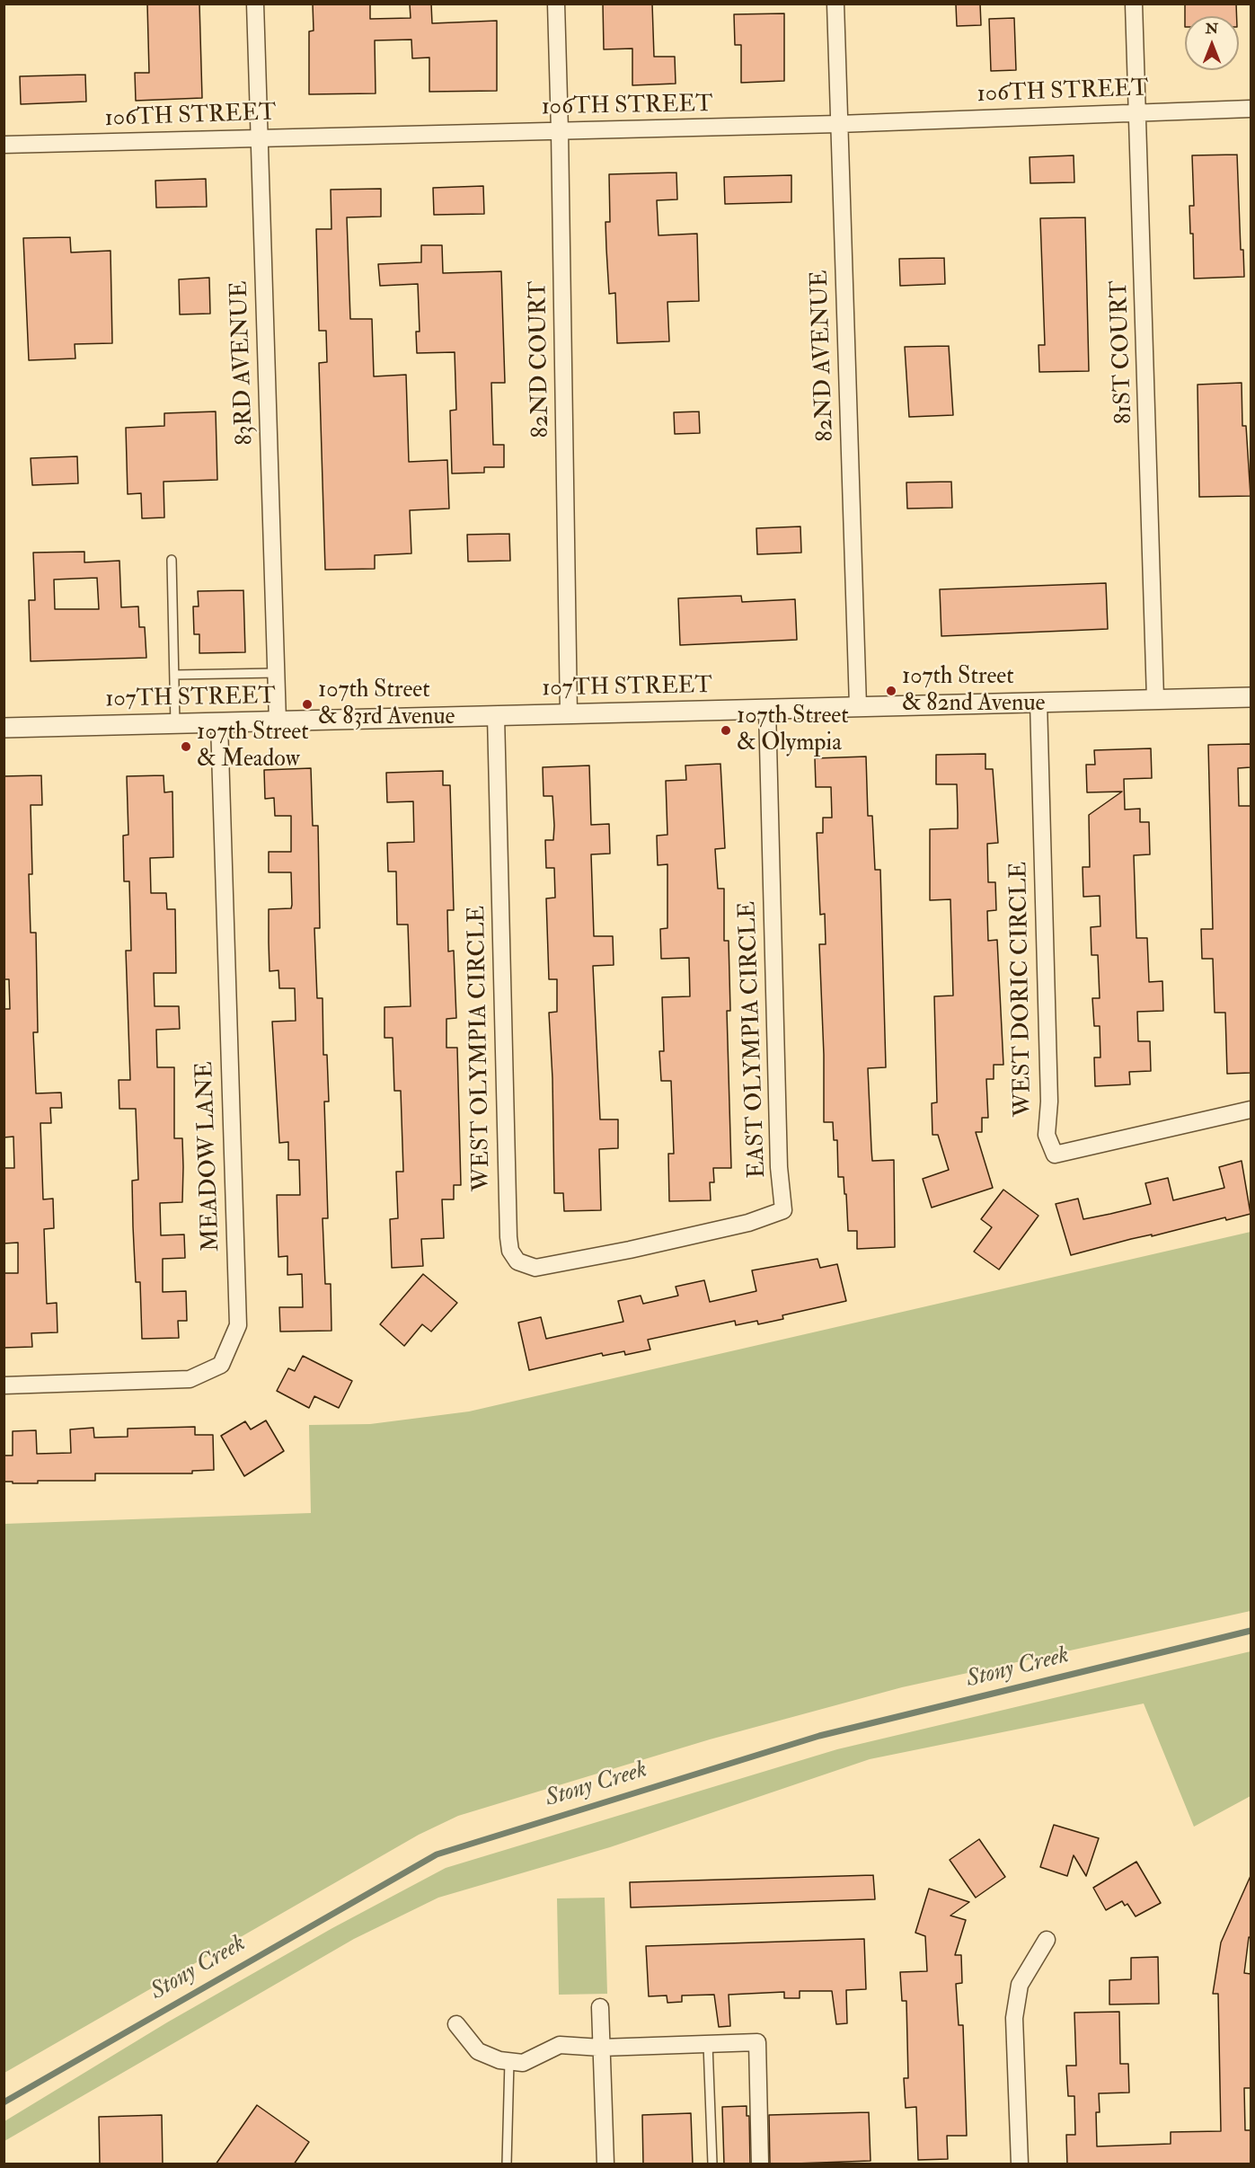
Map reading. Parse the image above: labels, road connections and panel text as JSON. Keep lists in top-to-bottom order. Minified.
{"streets":{"street":["106TH STREET","81ST COURT","82ND AVENUE","82ND COURT","83RD AVENUE","107TH STREET","WEST DORIC CIRCLE","EAST OLYMPIA CIRCLE","WEST OLYMPIA CIRCLE","MEADOW LANE"]},"crossings":[["106TH STREET","81ST COURT"],["106TH STREET","82ND AVENUE"],["106TH STREET","82ND COURT"],["106TH STREET","83RD AVENUE"],["81ST COURT","107TH STREET"],["82ND AVENUE","107TH STREET"],["82ND COURT","107TH STREET"],["83RD AVENUE","107TH STREET"],["107TH STREET","WEST DORIC CIRCLE"],["107TH STREET","EAST OLYMPIA CIRCLE"],["107TH STREET","WEST OLYMPIA CIRCLE"],["107TH STREET","MEADOW LANE"],["EAST OLYMPIA CIRCLE","WEST OLYMPIA CIRCLE"]],"water":["Stony Creek"],"places":["107th Street & 82nd Avenue","107th Street & 83rd Avenue","107th Street & Olympia","107th Street & Meadow"],"north":"top"}
